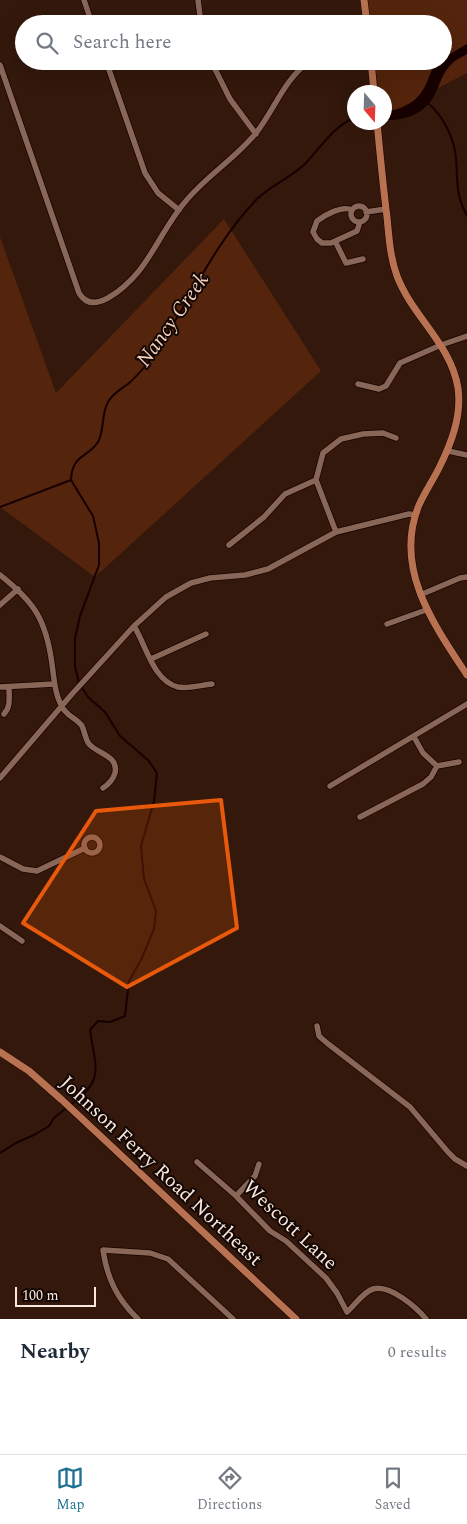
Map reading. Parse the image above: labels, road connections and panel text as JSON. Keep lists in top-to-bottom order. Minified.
{"streets":{"main road":["Johnson Ferry Road Northeast"],"street":["Wescott Lane"]},"water":["Nancy Creek"],"scale_bar":"100 m","north":"bottom","page":{"search":"Search here","scale":"100 m","heading":["Nearby","0 results"],"nav":["Map","Directions","Saved"]}}
